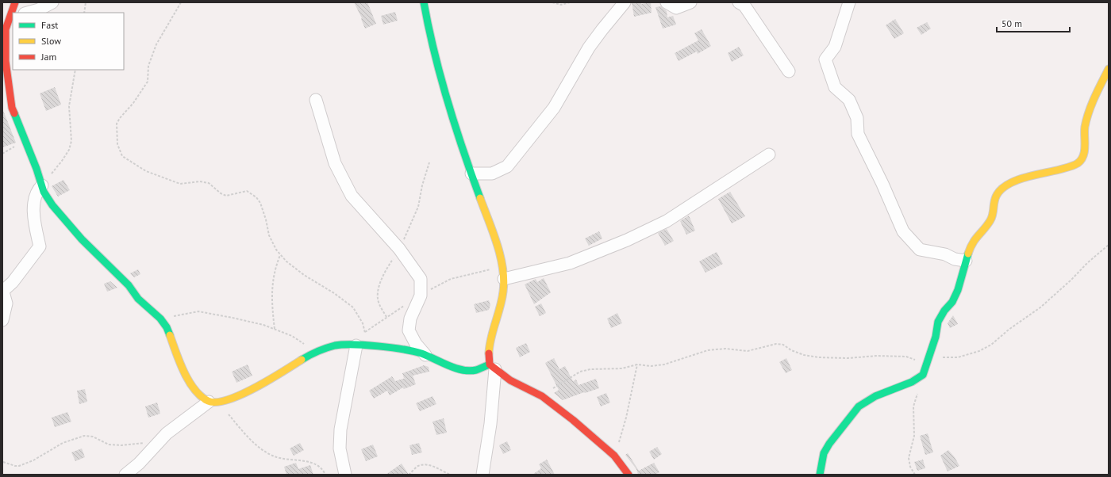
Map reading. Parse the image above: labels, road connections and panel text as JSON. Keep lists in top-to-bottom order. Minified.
{"legend":["Fast","Slow","Jam"],"scale_bar":"50 m"}
